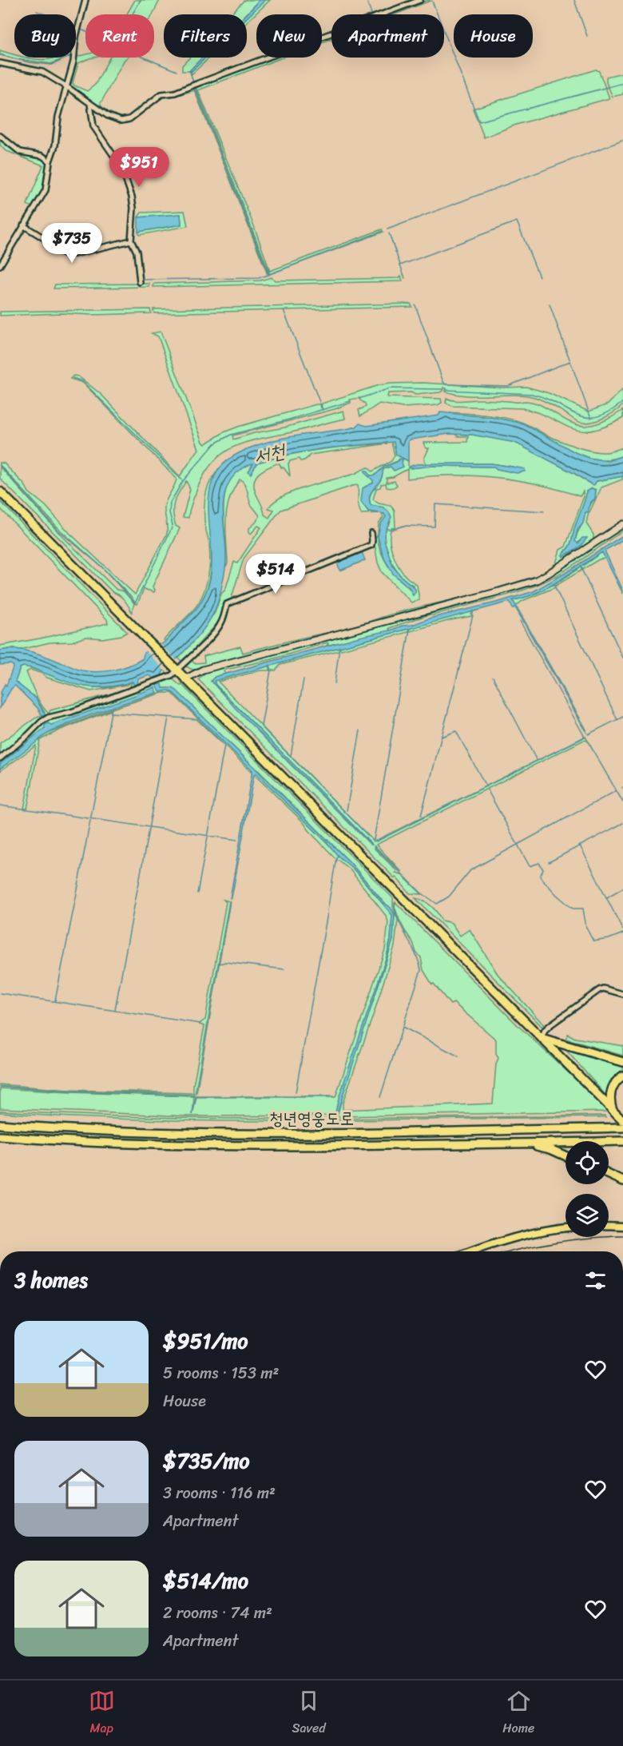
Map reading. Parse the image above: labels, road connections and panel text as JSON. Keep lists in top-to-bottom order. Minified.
{"streets":{"highway":["청년영웅도로"]},"water":["서천"],"page":{"chip":["Buy","Rent","Filters","New","Apartment","House"],"price":["$951","$735","$514"],"heading":"3 homes","list":[{"name":"$951/mo","note":"5 rooms · 153 m² · House"},{"name":"$735/mo","note":"3 rooms · 116 m² · Apartment"},{"name":"$514/mo","note":"2 rooms · 74 m² · Apartment"}],"tabs":["Map","Saved","Home"]}}
